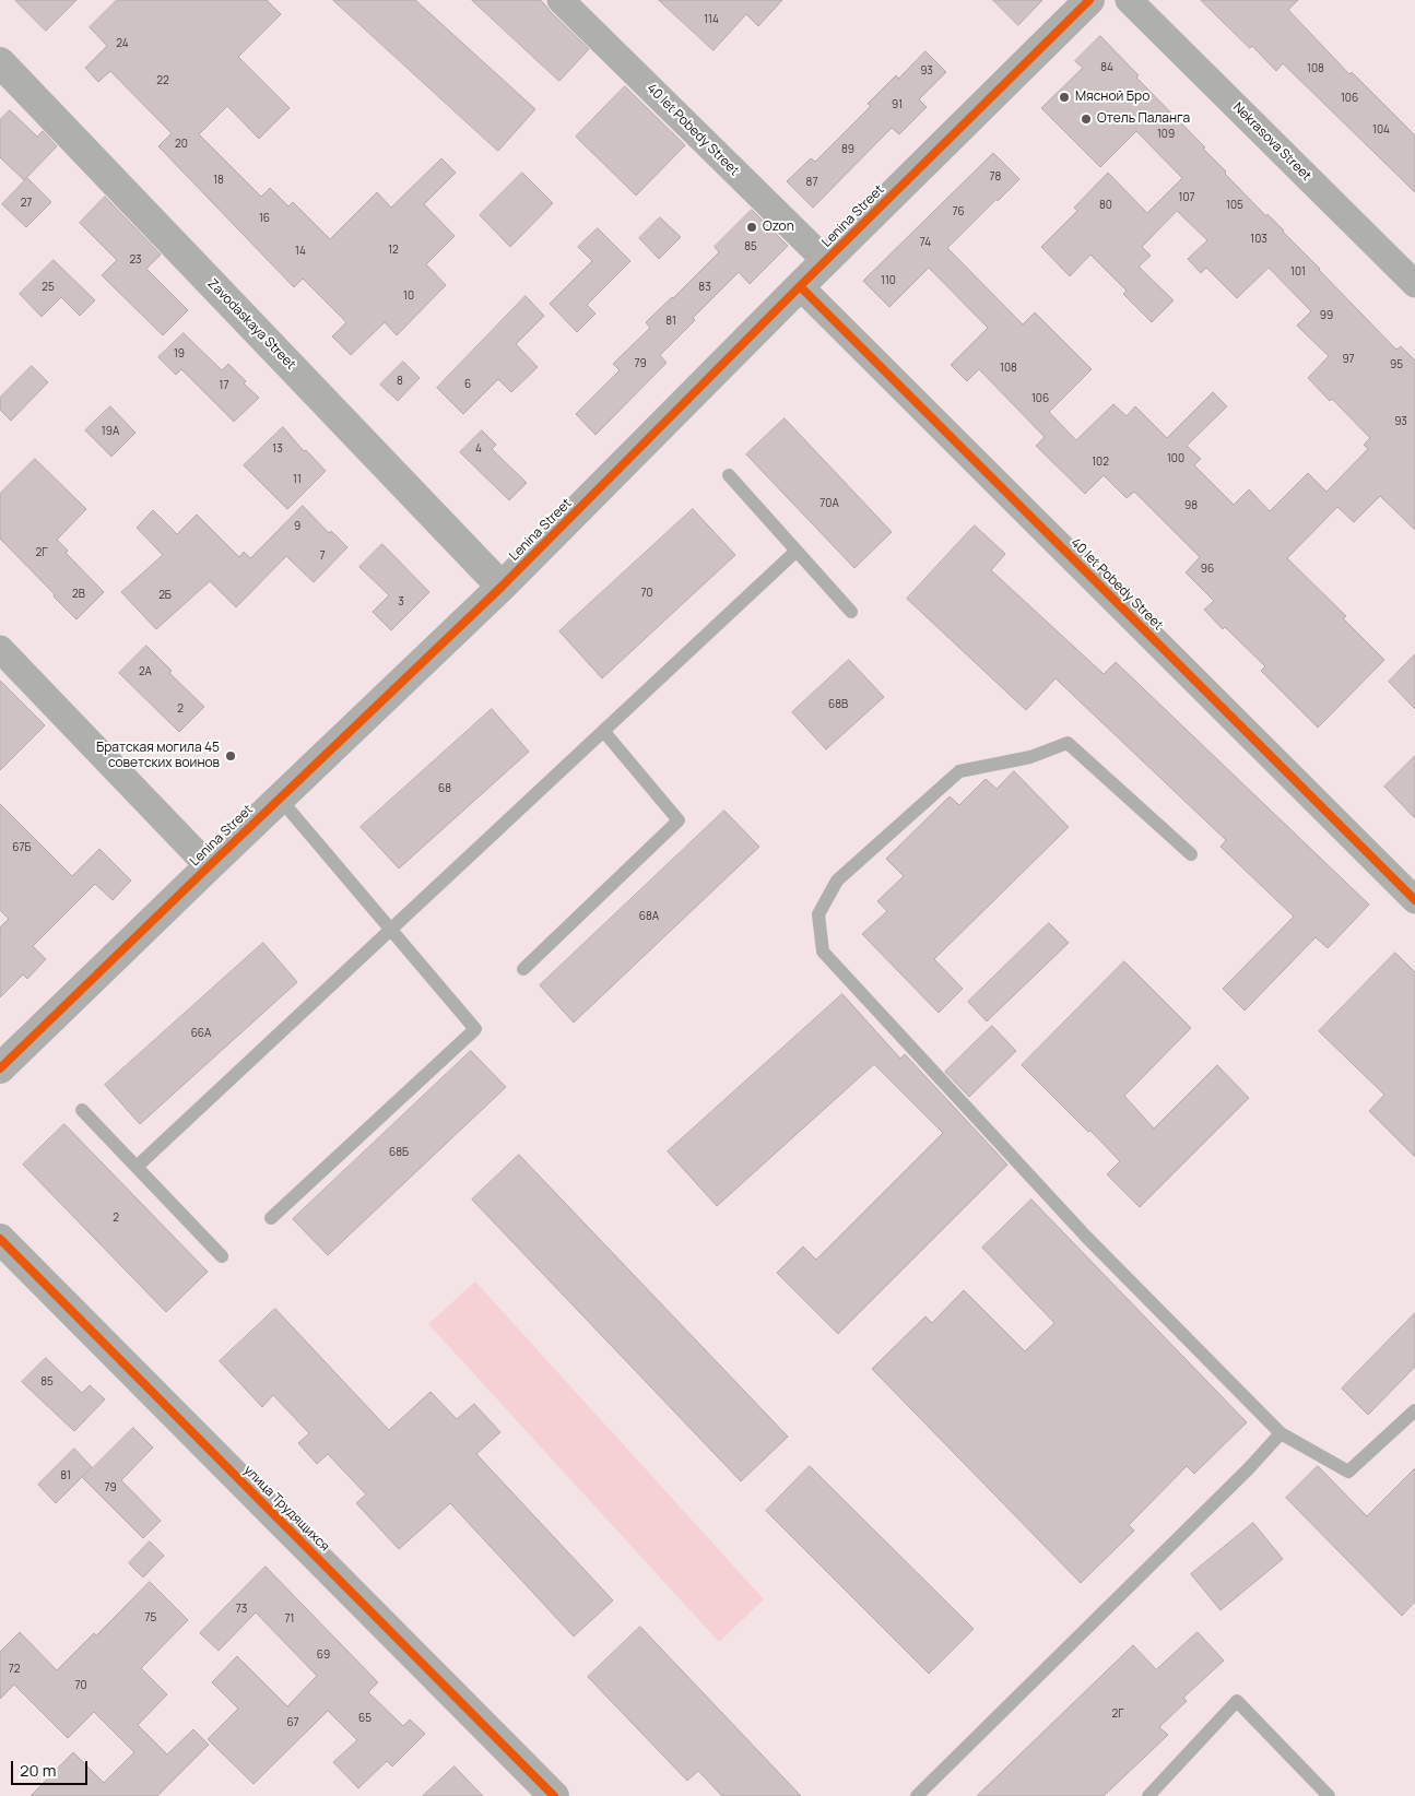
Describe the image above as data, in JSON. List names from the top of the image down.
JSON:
{
  "streets": {
    "street": [
      "40 let Pobedy Street",
      "Nekrasova Street",
      "Lenina Street",
      "Zavodaskaya Street",
      "улица Трудящихся"
    ]
  },
  "crossings": [
    ["40 let Pobedy Street", "Lenina Street"],
    ["Lenina Street", "Zavodaskaya Street"]
  ],
  "places": [
    "Мясной Бро",
    "Отель Паланга",
    "Ozon",
    "Братская могила 45 советских воинов"
  ],
  "house_numbers": [
    "114",
    "24",
    "84",
    "108",
    "93",
    "22",
    "106",
    "91",
    "104",
    "109",
    "20",
    "89",
    "78",
    "18",
    "87",
    "107",
    "27",
    "80",
    "105",
    "76",
    "16",
    "103",
    "74",
    "85",
    "12",
    "14",
    "23",
    "101",
    "110",
    "25",
    "83",
    "10",
    "99",
    "81",
    "19",
    "97",
    "79",
    "95",
    "108",
    "8",
    "6",
    "17",
    "106",
    "93",
    "19А",
    "13",
    "4",
    "100",
    "102",
    "11",
    "70А",
    "98",
    "9",
    "2Г",
    "7",
    "96",
    "70",
    "2В",
    "2Б",
    "3",
    "2А",
    "68В",
    "2",
    "68",
    "67Б",
    "68А",
    "66А",
    "68Б",
    "2",
    "85",
    "81",
    "79",
    "73",
    "75",
    "71",
    "69",
    "72",
    "70",
    "2Г",
    "65",
    "67"
  ],
  "scale_bar": "20 m"
}
